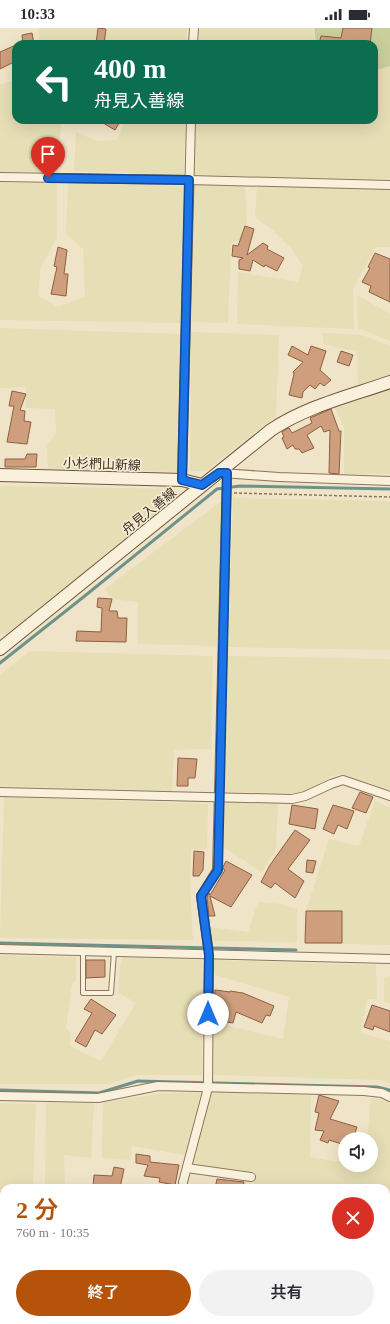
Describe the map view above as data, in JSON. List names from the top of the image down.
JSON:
{
  "streets": {
    "main road": ["小杉椚山新線", "舟見入善線"]
  },
  "crossings": [
    ["小杉椚山新線", "舟見入善線"]
  ],
  "page": {
    "status": "10:33",
    "turn": ["400 m", "舟見入善線"],
    "heading": ["2 分", "760 m · 10:35"],
    "buttons": ["終了", "共有"]
  }
}
